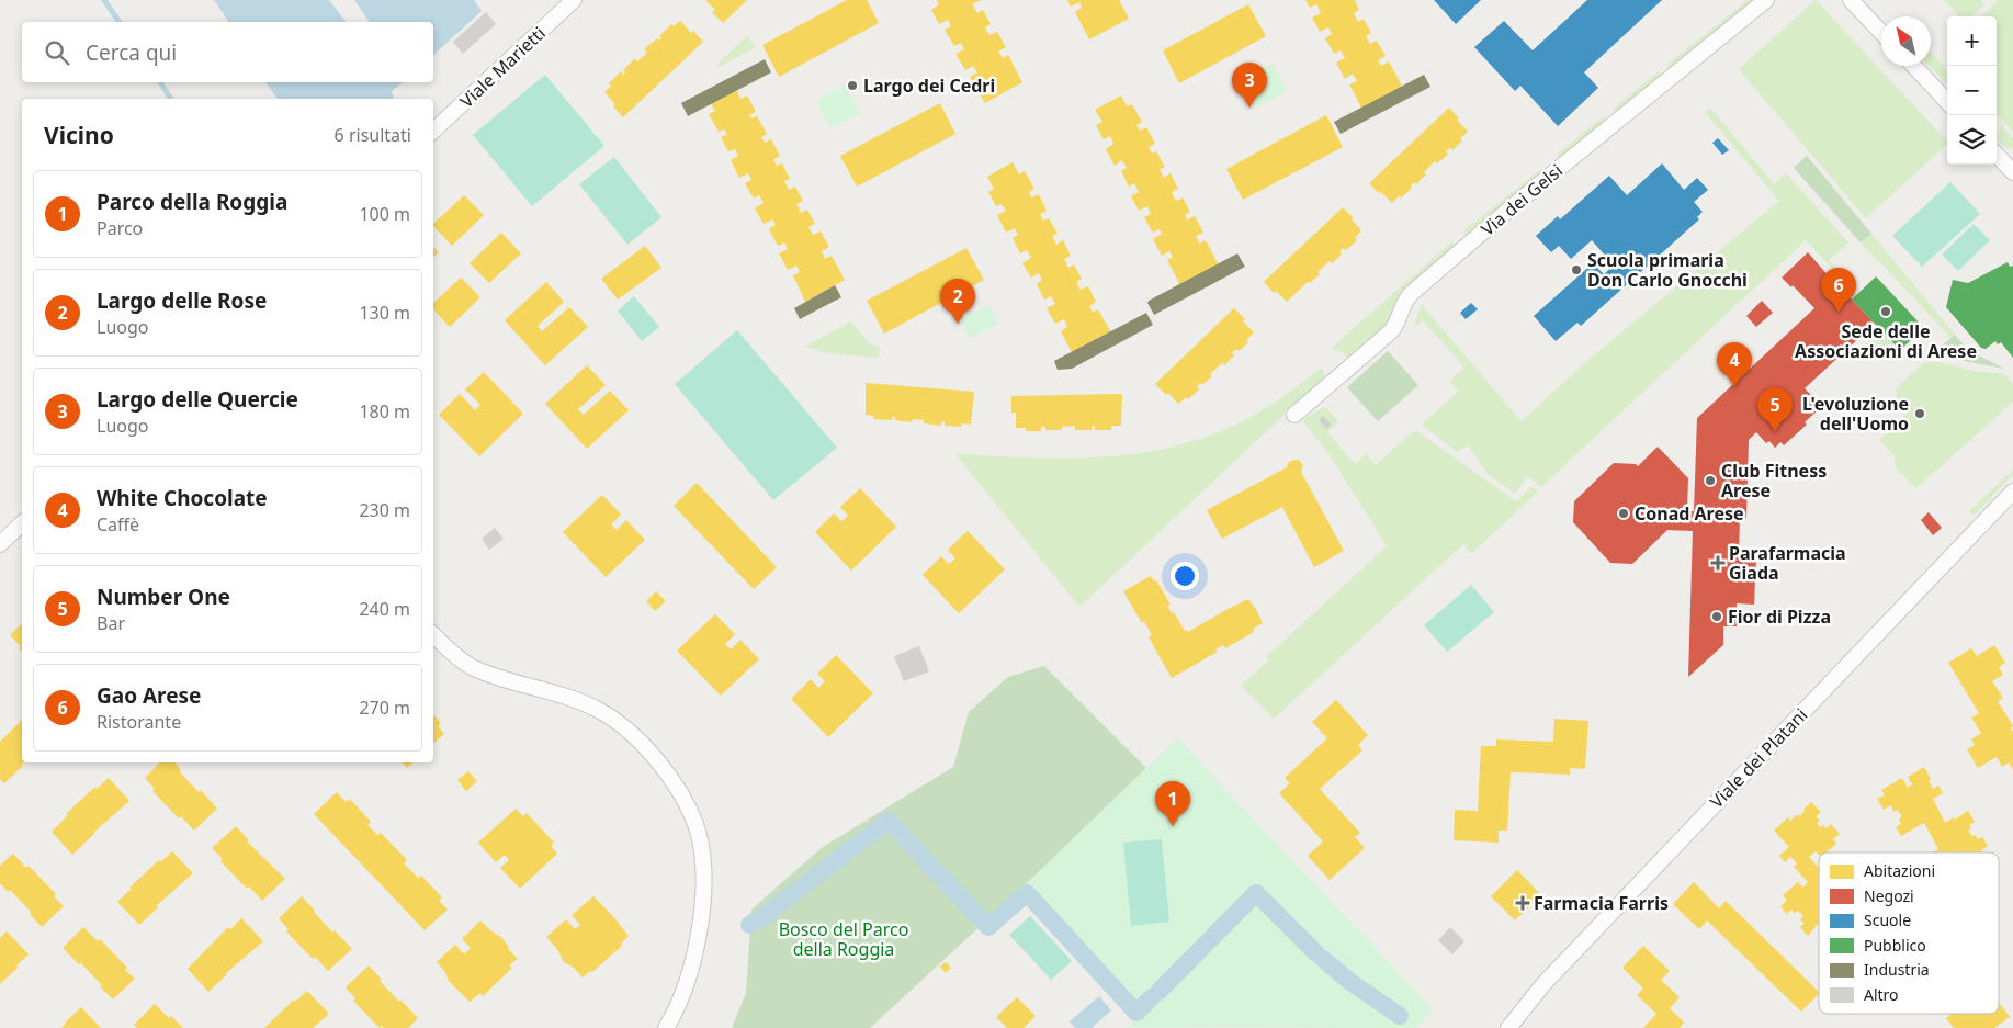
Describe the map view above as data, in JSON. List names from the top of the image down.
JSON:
{
  "streets": {
    "street": ["Viale Marietti", "Via dei Gelsi", "Viale dei Platani"]
  },
  "parks": ["Bosco del Parco della Roggia"],
  "places": {
    "other": [
      "Largo dei Cedri",
      "Scuola primaria Don Carlo Gnocchi",
      "Sede delle Associazioni di Arese",
      "L'evoluzione dell'Uomo",
      "Club Fitness Arese",
      "Conad Arese",
      "Fior di Pizza"
    ],
    "health": ["Parafarmacia Giada", "Farmacia Farris"]
  },
  "legend": [
    "Abitazioni",
    "Negozi",
    "Scuole",
    "Pubblico",
    "Industria",
    "Altro"
  ],
  "north": "top left",
  "page": {
    "map_buttons": ["+", "−"],
    "search": "Cerca qui",
    "pins": [
      "3",
      "6",
      "2",
      "4",
      "5",
      "1"
    ],
    "heading": ["Vicino", "6 risultati"],
    "list": [
      {
        "mark": "1",
        "name": "Parco della Roggia",
        "note": "Parco",
        "value": "100 m"
      },
      {
        "mark": "2",
        "name": "Largo delle Rose",
        "note": "Luogo",
        "value": "130 m"
      },
      {
        "mark": "3",
        "name": "Largo delle Quercie",
        "note": "Luogo",
        "value": "180 m"
      },
      {
        "mark": "4",
        "name": "White Chocolate",
        "note": "Caffè",
        "value": "230 m"
      },
      {
        "mark": "5",
        "name": "Number One",
        "note": "Bar",
        "value": "240 m"
      },
      {
        "mark": "6",
        "name": "Gao Arese",
        "note": "Ristorante",
        "value": "270 m"
      }
    ]
  }
}
